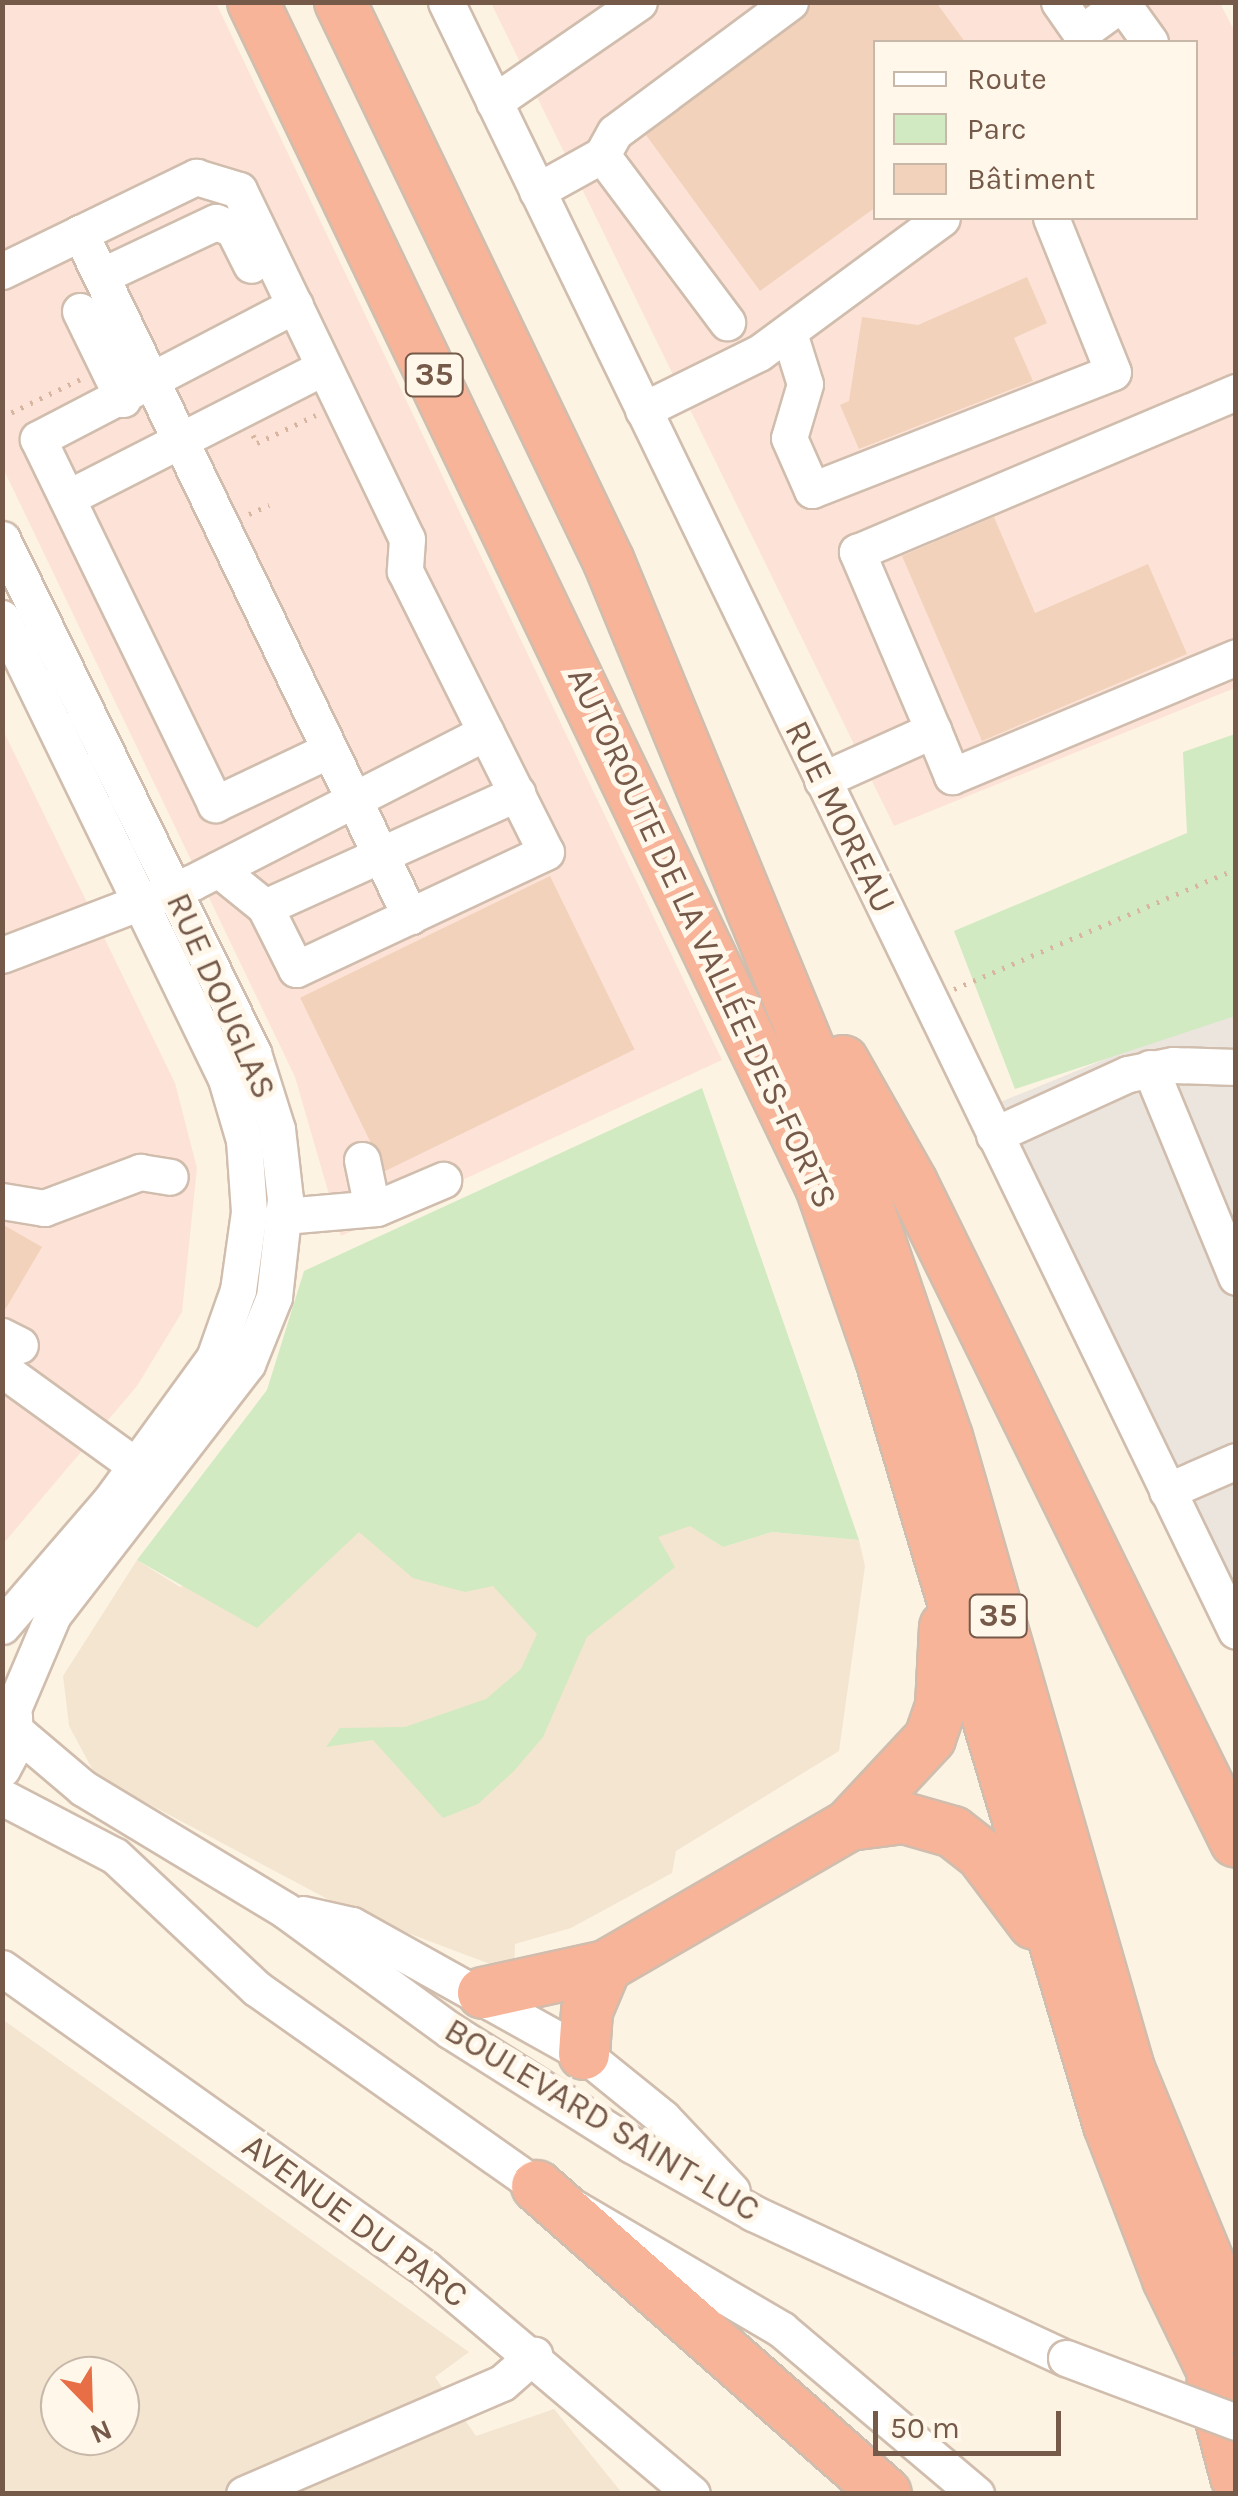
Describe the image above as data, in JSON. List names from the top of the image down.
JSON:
{
  "streets": {
    "highway": ["35", "AUTOROUTE DE LA VALLÉE-DES-FORTS"],
    "street": [
      "RUE MOREAU",
      "RUE DOUGLAS",
      "BOULEVARD SAINT-LUC",
      "AVENUE DU PARC"
    ]
  },
  "crossings": [
    ["AUTOROUTE DE LA VALLÉE-DES-FORTS", "BOULEVARD SAINT-LUC"],
    ["RUE DOUGLAS", "BOULEVARD SAINT-LUC"]
  ],
  "legend": ["Route", "Parc", "Bâtiment"],
  "scale_bar": "50 m",
  "north": "bottom right"
}
